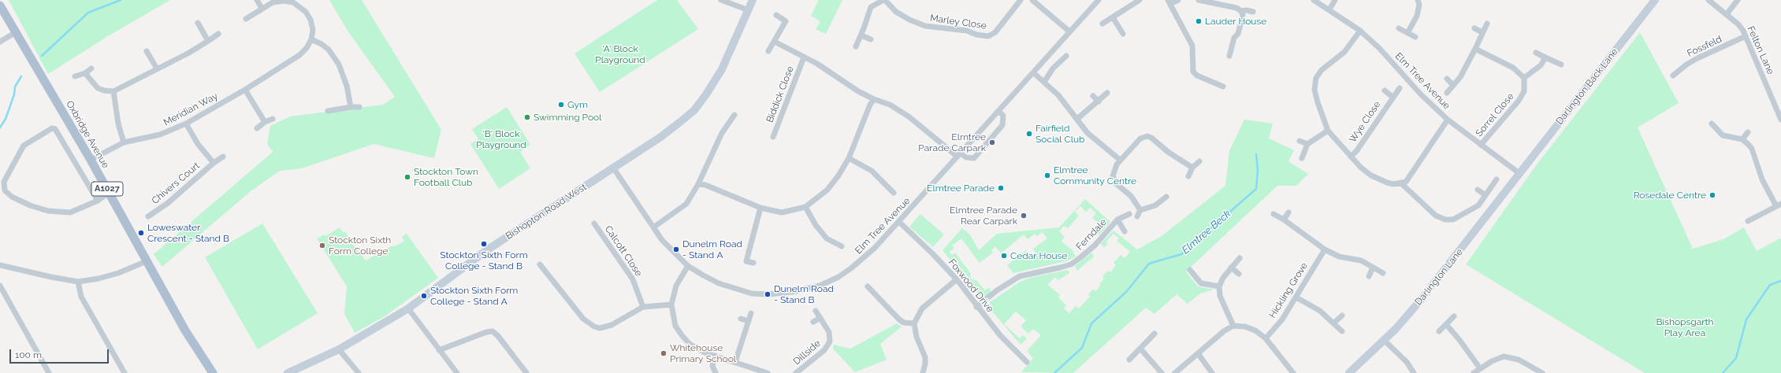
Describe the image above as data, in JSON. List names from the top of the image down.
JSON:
{
  "streets": {
    "main road": ["Oxbridge Avenue", "A1027"],
    "street": [
      "Marley Close",
      "Fossfeld",
      "Felton Lane",
      "Elm Tree Avenue",
      "Darlington Back Lane",
      "Biddick Close",
      "Meridian Way",
      "Sorrel Close",
      "Wye Close",
      "Chivers Court",
      "Bishopton Road West",
      "Ferndale",
      "Calcott Close",
      "Darlington Lane",
      "Foxwood Drive",
      "Hickling Grove",
      "Dillside"
    ]
  },
  "crossings": [
    ["Fossfeld", "Felton Lane"],
    ["Elm Tree Avenue", "Darlington Back Lane"],
    ["Elm Tree Avenue", "Biddick Close"],
    ["Elm Tree Avenue", "Sorrel Close"],
    ["Elm Tree Avenue", "Bishopton Road West"],
    ["Elm Tree Avenue", "Darlington Lane"],
    ["Elm Tree Avenue", "Foxwood Drive"],
    ["Darlington Back Lane", "Darlington Lane"],
    ["Meridian Way", "Oxbridge Avenue"],
    ["Meridian Way", "Chivers Court"],
    ["Ferndale", "Foxwood Drive"]
  ],
  "water": ["Elmtree Beck"],
  "parks": ["'A' Block Playground", "'B' Block Playground", "Bishopsgarth Play Area"],
  "places": [
    "Lauder House",
    "Gym",
    "Swimming Pool",
    "Fairfield Social Club",
    "Elmtree Parade Carpark",
    "Elmtree Community Centre",
    "Stockton Town Football Club",
    "Elmtree Parade",
    "Rosedale Centre",
    "Elmtree Parade Rear Carpark",
    "Loweswater Crescent - Stand B",
    "Stockton Sixth Form College - Stand B",
    "Stockton Sixth Form College",
    "Dunelm Road - Stand A",
    "Cedar House",
    "Dunelm Road - Stand B",
    "Stockton Sixth Form College - Stand A",
    "Whitehouse Primary School"
  ],
  "scale_bar": "100 m"
}
